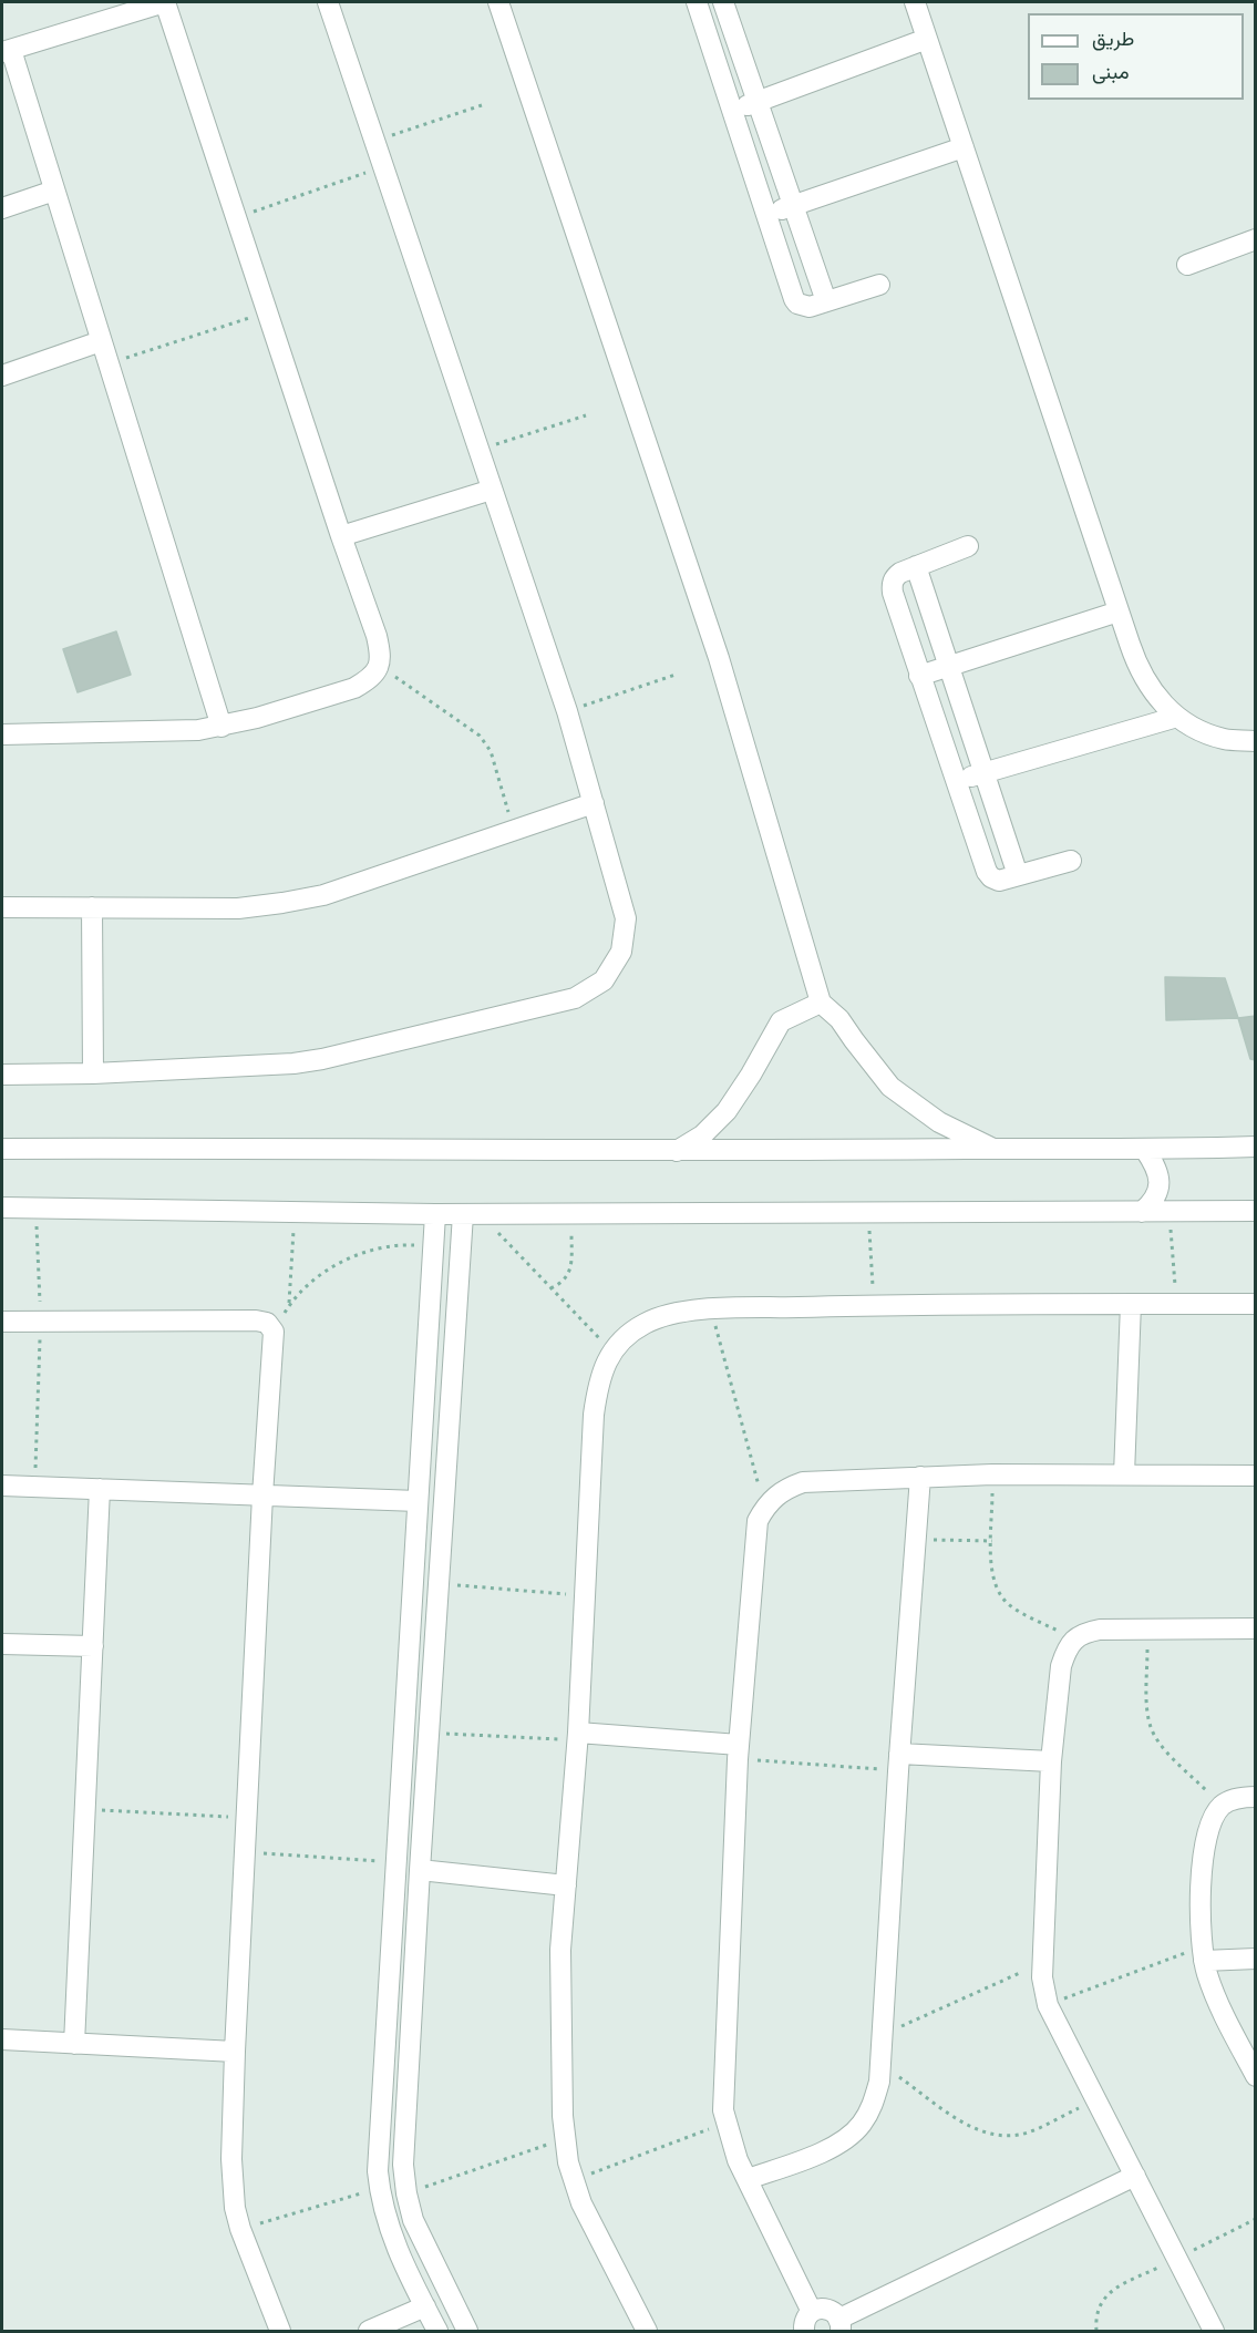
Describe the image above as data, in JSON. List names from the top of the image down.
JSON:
{
  "legend": ["طريق", "مبنى"]
}
